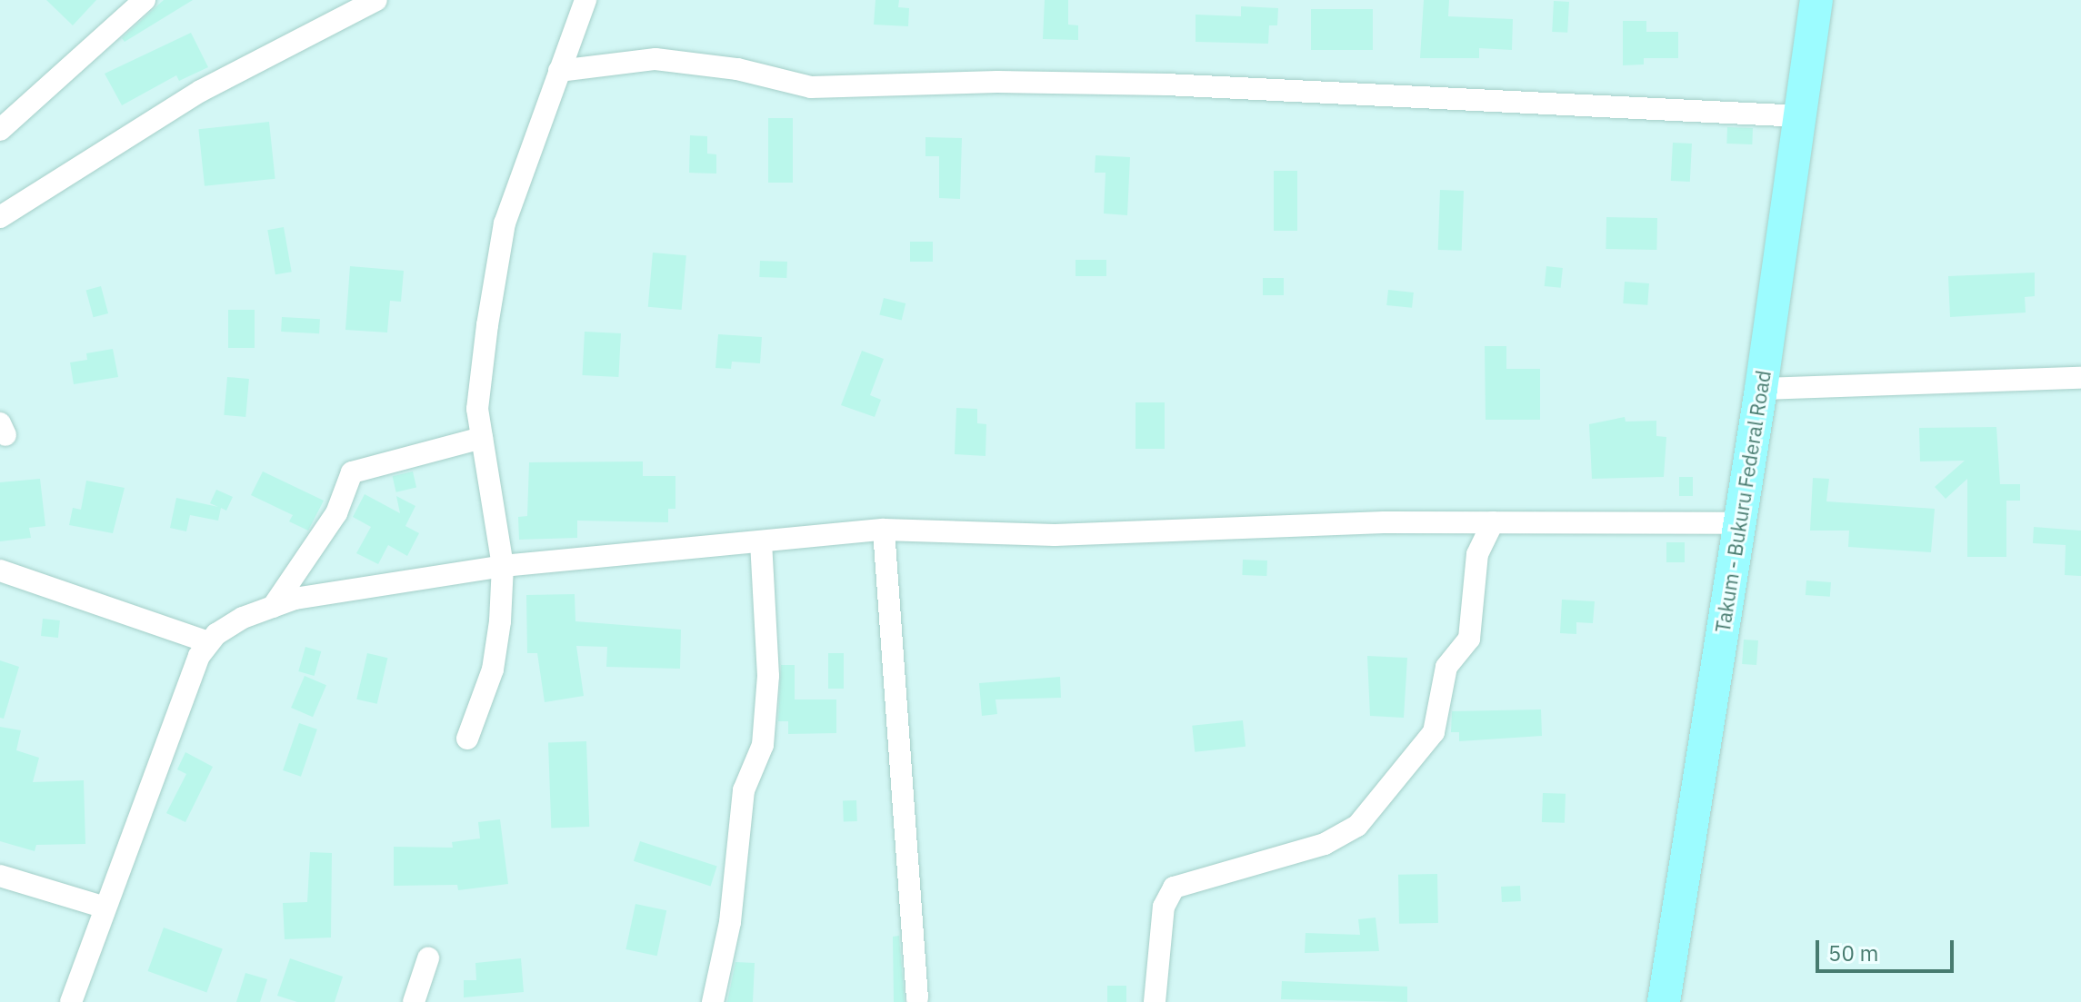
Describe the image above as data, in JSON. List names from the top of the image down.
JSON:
{
  "streets": {
    "main road": ["Takum - Bukuru Federal Road"]
  },
  "scale_bar": "50 m"
}
